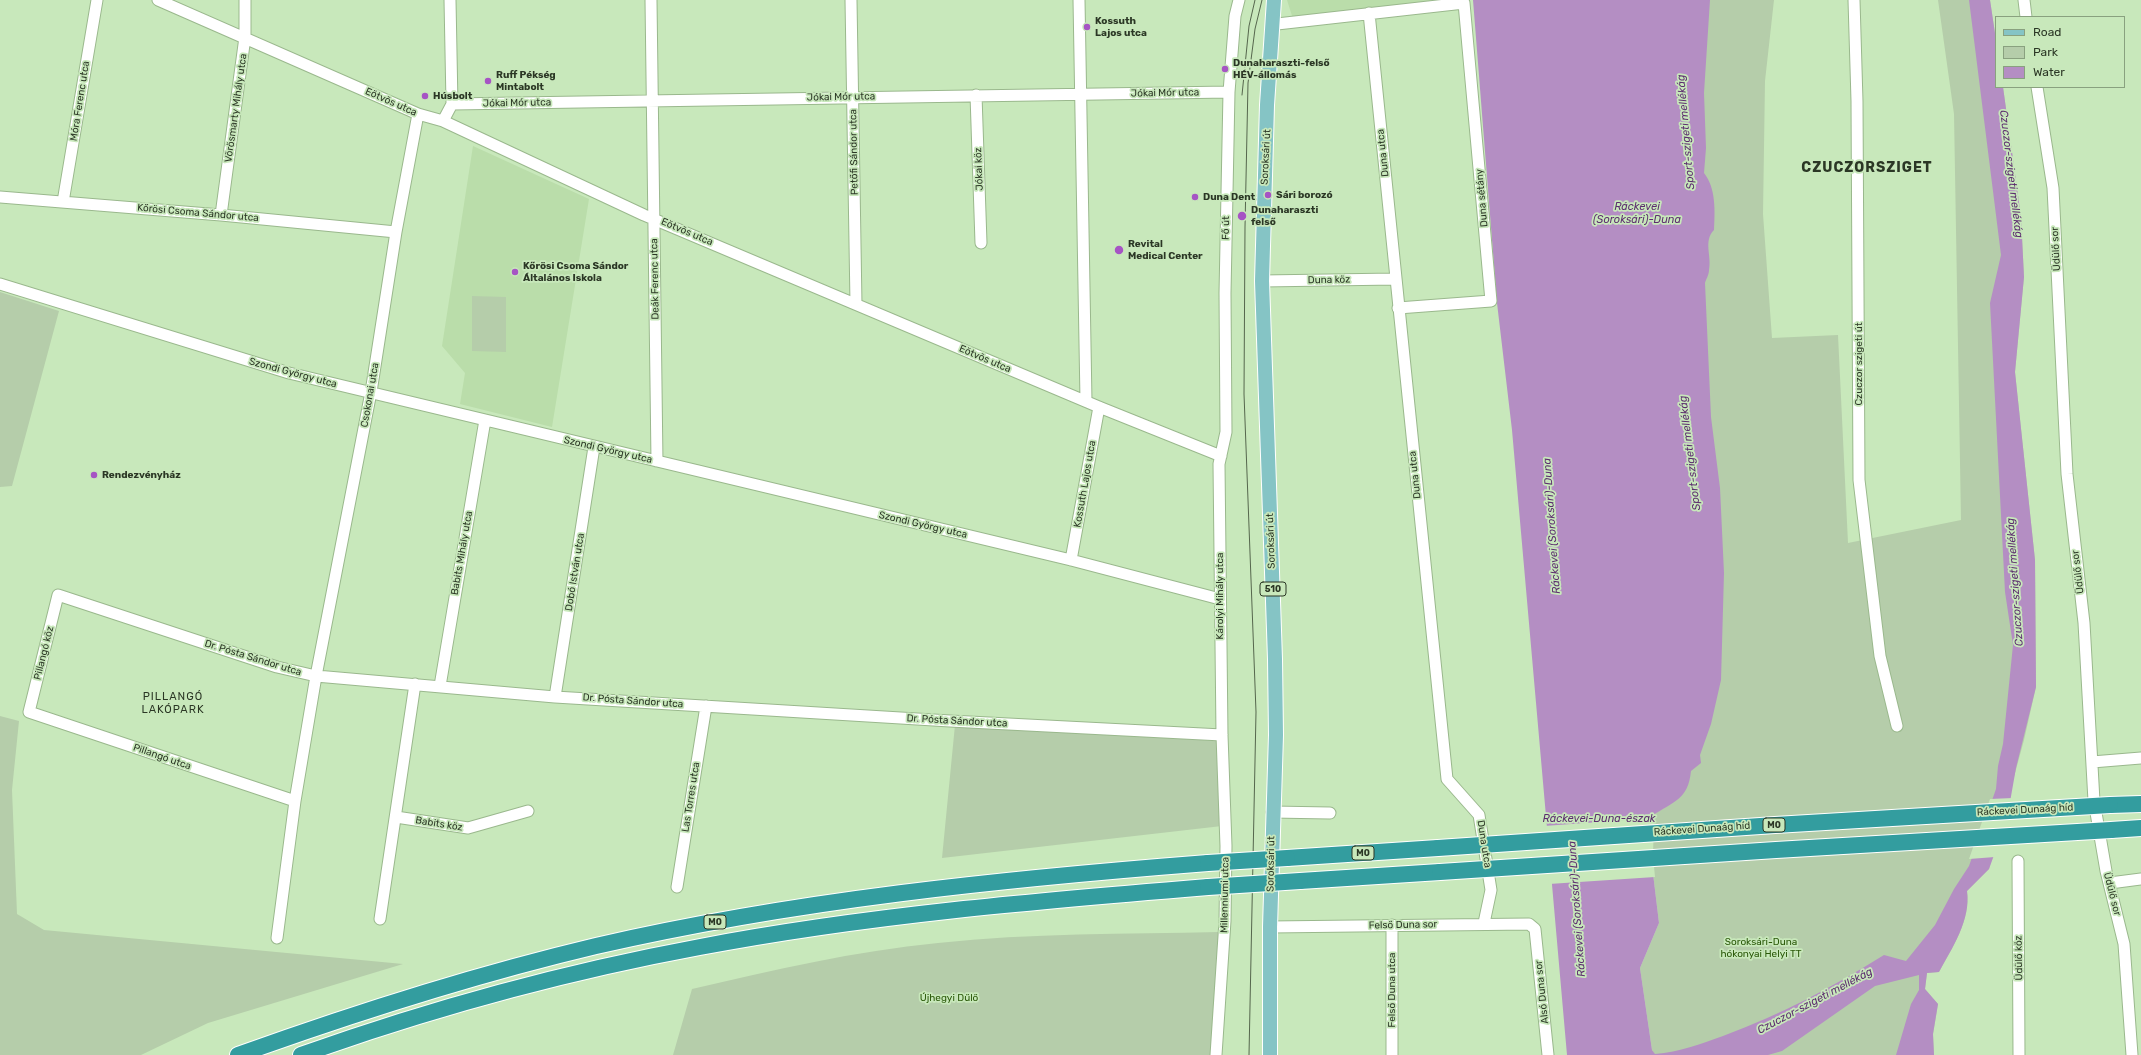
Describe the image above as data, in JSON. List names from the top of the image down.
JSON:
{
  "streets": {
    "highway": ["Ráckevei Dunaág híd", "M0"],
    "main road": ["Soroksári út", "510"],
    "street": [
      "Jókai Mór utca",
      "Móra Ferenc utca",
      "Eötvös utca",
      "Vörösmarty Mihály utca",
      "Petőfi Sándor utca",
      "Duna utca",
      "Jókai köz",
      "Duna sétány",
      "Kőrösi Csoma Sándor utca",
      "Fő út",
      "Üdülő sor",
      "Deák Ferenc utca",
      "Duna köz",
      "Czuczor szigeti út",
      "Szondi György utca",
      "Csokonai utca",
      "Kossuth Lajos utca",
      "Babits Mihály utca",
      "Dobó István utca",
      "Károlyi Mihály utca",
      "Pillangó köz",
      "Dr. Pósta Sándor utca",
      "Pillangó utca",
      "Las Torres utca",
      "Babits köz",
      "Millenniumi utca",
      "Felső Duna sor",
      "Üdülő köz",
      "Felső Duna utca",
      "Alsó Duna sor"
    ]
  },
  "crossings": [
    ["Jókai Mór utca", "Petőfi Sándor utca"],
    ["Jókai Mór utca", "Jókai köz"],
    ["Jókai Mór utca", "Fő út"],
    ["Jókai Mór utca", "Deák Ferenc utca"],
    ["Móra Ferenc utca", "Kőrösi Csoma Sándor utca"],
    ["Eötvös utca", "Vörösmarty Mihály utca"],
    ["Eötvös utca", "Petőfi Sándor utca"],
    ["Eötvös utca", "Fő út"],
    ["Eötvös utca", "Deák Ferenc utca"],
    ["Eötvös utca", "Csokonai utca"],
    ["Eötvös utca", "Kossuth Lajos utca"],
    ["Eötvös utca", "Károlyi Mihály utca"],
    ["Vörösmarty Mihály utca", "Kőrösi Csoma Sándor utca"],
    ["Duna utca", "Duna sétány"],
    ["Duna utca", "Duna köz"],
    ["Duna utca", "Felső Duna sor"],
    ["Soroksári út", "Duna köz"],
    ["Soroksári út", "510"],
    ["Soroksári út", "Felső Duna sor"],
    ["Kőrösi Csoma Sándor utca", "Csokonai utca"],
    ["Fő út", "Károlyi Mihály utca"],
    ["Deák Ferenc utca", "Szondi György utca"],
    ["Szondi György utca", "Csokonai utca"],
    ["Szondi György utca", "Kossuth Lajos utca"],
    ["Szondi György utca", "Babits Mihály utca"],
    ["Szondi György utca", "Dobó István utca"],
    ["Szondi György utca", "Károlyi Mihály utca"],
    ["Csokonai utca", "Dr. Pósta Sándor utca"],
    ["Csokonai utca", "Pillangó utca"],
    ["Babits Mihály utca", "Dr. Pósta Sándor utca"],
    ["Dobó István utca", "Dr. Pósta Sándor utca"],
    ["Károlyi Mihály utca", "Dr. Pósta Sándor utca"],
    ["Károlyi Mihály utca", "Millenniumi utca"],
    ["Pillangó köz", "Dr. Pósta Sándor utca"],
    ["Pillangó köz", "Pillangó utca"],
    ["Dr. Pósta Sándor utca", "Las Torres utca"],
    ["Dr. Pósta Sándor utca", "Millenniumi utca"],
    ["Felső Duna sor", "Felső Duna utca"],
    ["Felső Duna sor", "Alsó Duna sor"]
  ],
  "districts": ["CZUCZORSZIGET", "PILLANGÓ LAKÓPARK"],
  "water": [
    "Sport-szigeti mellékág",
    "Czuczor-szigeti mellékág",
    "Ráckevei (Soroksári)-Duna",
    "Ráckevei-Duna-észak"
  ],
  "parks": ["Soroksári-Duna hókonyai Helyi TT", "Újhegyi Dűlő"],
  "places": [
    "Kossuth Lajos utca",
    "Dunaharaszti-felső HÉV-állomás",
    "Ruff Pékség Mintabolt",
    "Húsbolt",
    "Sári borozó",
    "Duna Dent",
    "Dunaharaszti felső",
    "Revital Medical Center",
    "Kőrösi Csoma Sándor Általános Iskola",
    "Rendezvényház"
  ],
  "legend": ["Road", "Park", "Water"]
}
